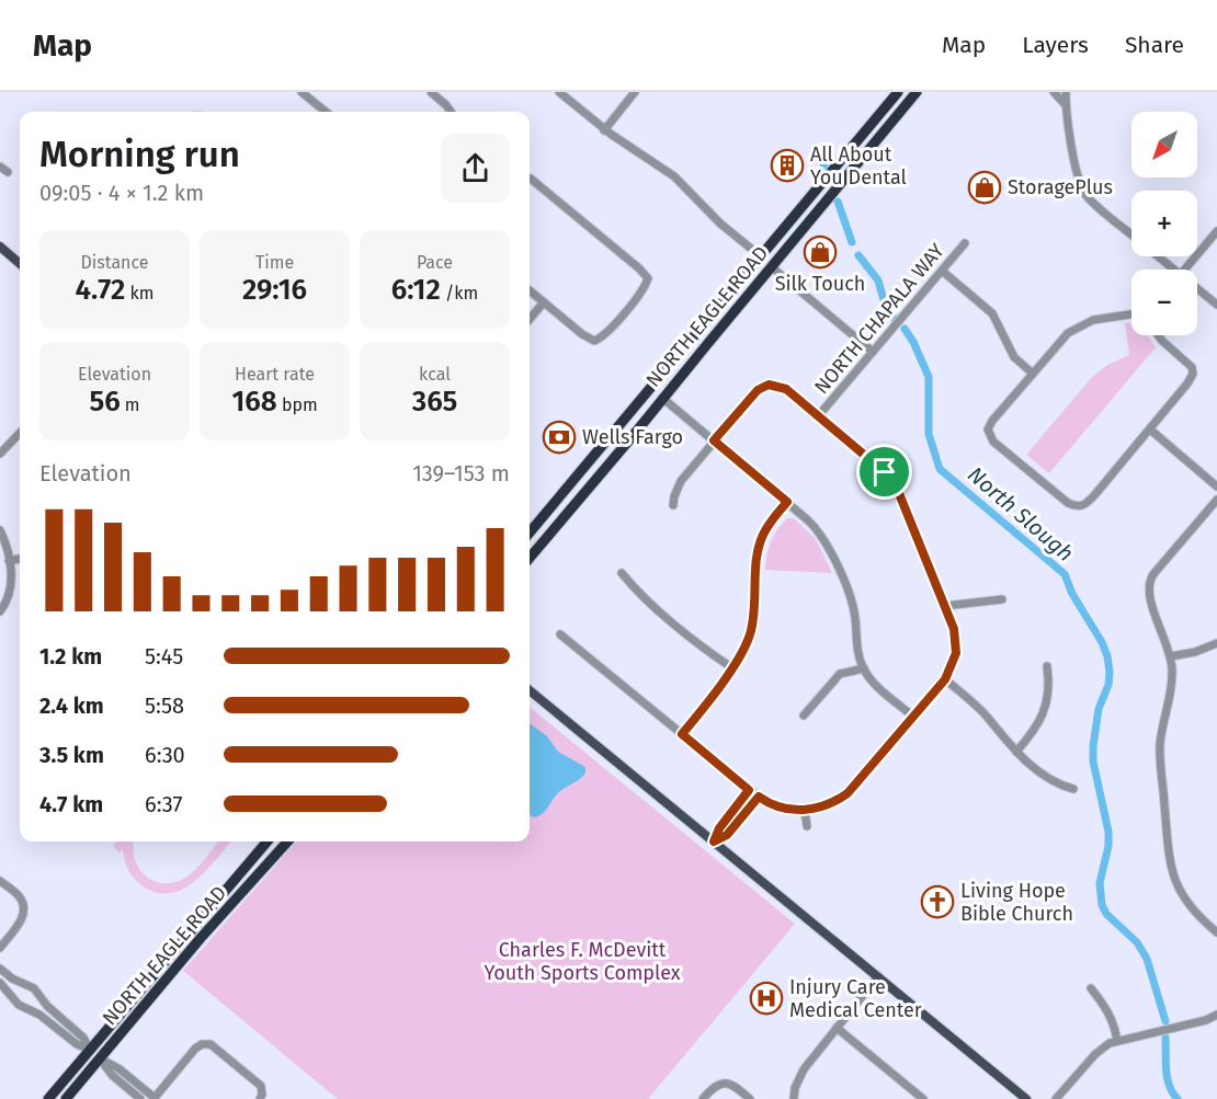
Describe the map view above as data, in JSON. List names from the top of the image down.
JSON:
{
  "streets": {
    "highway": ["NORTH EAGLE ROAD"],
    "street": ["NORTH CHAPALA WAY"]
  },
  "water": ["North Slough"],
  "parks": ["Charles F. McDevitt Youth Sports Complex"],
  "places": {
    "building": ["All About You Dental"],
    "shop": ["StoragePlus", "Silk Touch"],
    "bank": ["Wells Fargo"],
    "church": ["Living Hope Bible Church"],
    "hospital": ["Injury Care Medical Center"]
  },
  "north": "bottom left",
  "page": {
    "header": "Map",
    "nav": ["Map", "Layers", "Share"],
    "map_buttons": ["+", "−"],
    "heading": ["Morning run", "09:05 · 4 × 1.2 km"],
    "stats": [
      ["Distance", "4.72 km"],
      ["Time", "29:16"],
      ["Pace", "6:12 /km"],
      ["Elevation", "56 m"],
      ["Heart rate", "168 bpm"],
      ["kcal", "365"]
    ],
    "chart": ["Elevation", "139–153 m"],
    "list": [
      {
        "name": "1.2 km",
        "note": "5:45"
      },
      {
        "name": "2.4 km",
        "note": "5:58"
      },
      {
        "name": "3.5 km",
        "note": "6:30"
      },
      {
        "name": "4.7 km",
        "note": "6:37"
      }
    ]
  }
}
